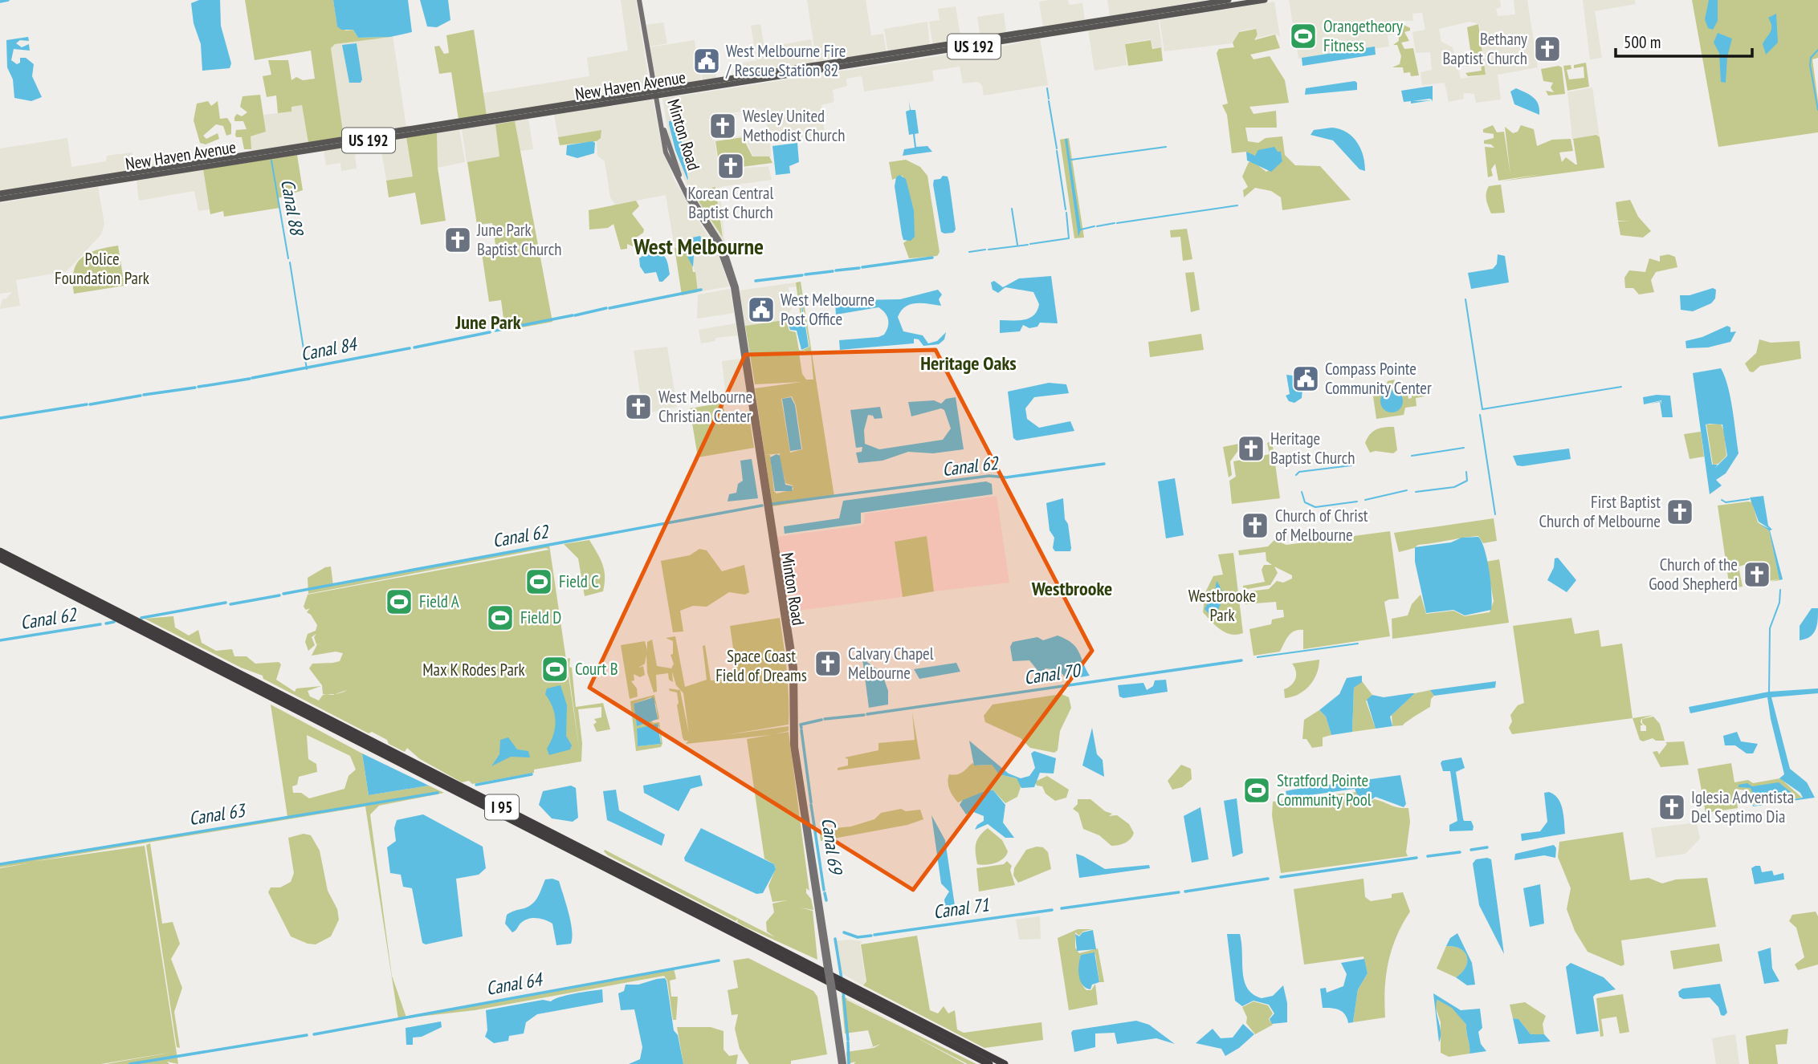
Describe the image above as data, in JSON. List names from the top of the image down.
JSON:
{
  "streets": {
    "highway": ["I 95"],
    "main road": ["US 192", "New Haven Avenue", "Minton Road"]
  },
  "crossings": [
    ["New Haven Avenue", "Minton Road"]
  ],
  "districts": [
    "West Melbourne",
    "June Park",
    "Heritage Oaks",
    "Westbrooke"
  ],
  "water": [
    "Canal 88",
    "Canal 84",
    "Canal 62",
    "Canal 70",
    "Canal 63",
    "Canal 69",
    "Canal 71",
    "Canal 64"
  ],
  "parks": [
    "Police Foundation Park",
    "Westbrooke Park",
    "Space Coast Field of Dreams",
    "Max K Rodes Park"
  ],
  "places": {
    "sports": [
      "Orangetheory Fitness",
      "Field C",
      "Field A",
      "Field D",
      "Court B",
      "Stratford Pointe Community Pool"
    ],
    "church": [
      "Bethany Baptist Church",
      "Wesley United Methodist Church",
      "Korean Central Baptist Church",
      "June Park Baptist Church",
      "West Melbourne Christian Center",
      "Heritage Baptist Church",
      "First Baptist Church of Melbourne",
      "Church of Christ of Melbourne",
      "Church of the Good Shepherd",
      "Calvary Chapel Melbourne",
      "Iglesia Adventista Del Septimo Dia"
    ],
    "public building": ["West Melbourne Fire / Rescue Station 82", "West Melbourne Post Office", "Compass Pointe Community Center"]
  },
  "scale_bar": "500 m"
}
